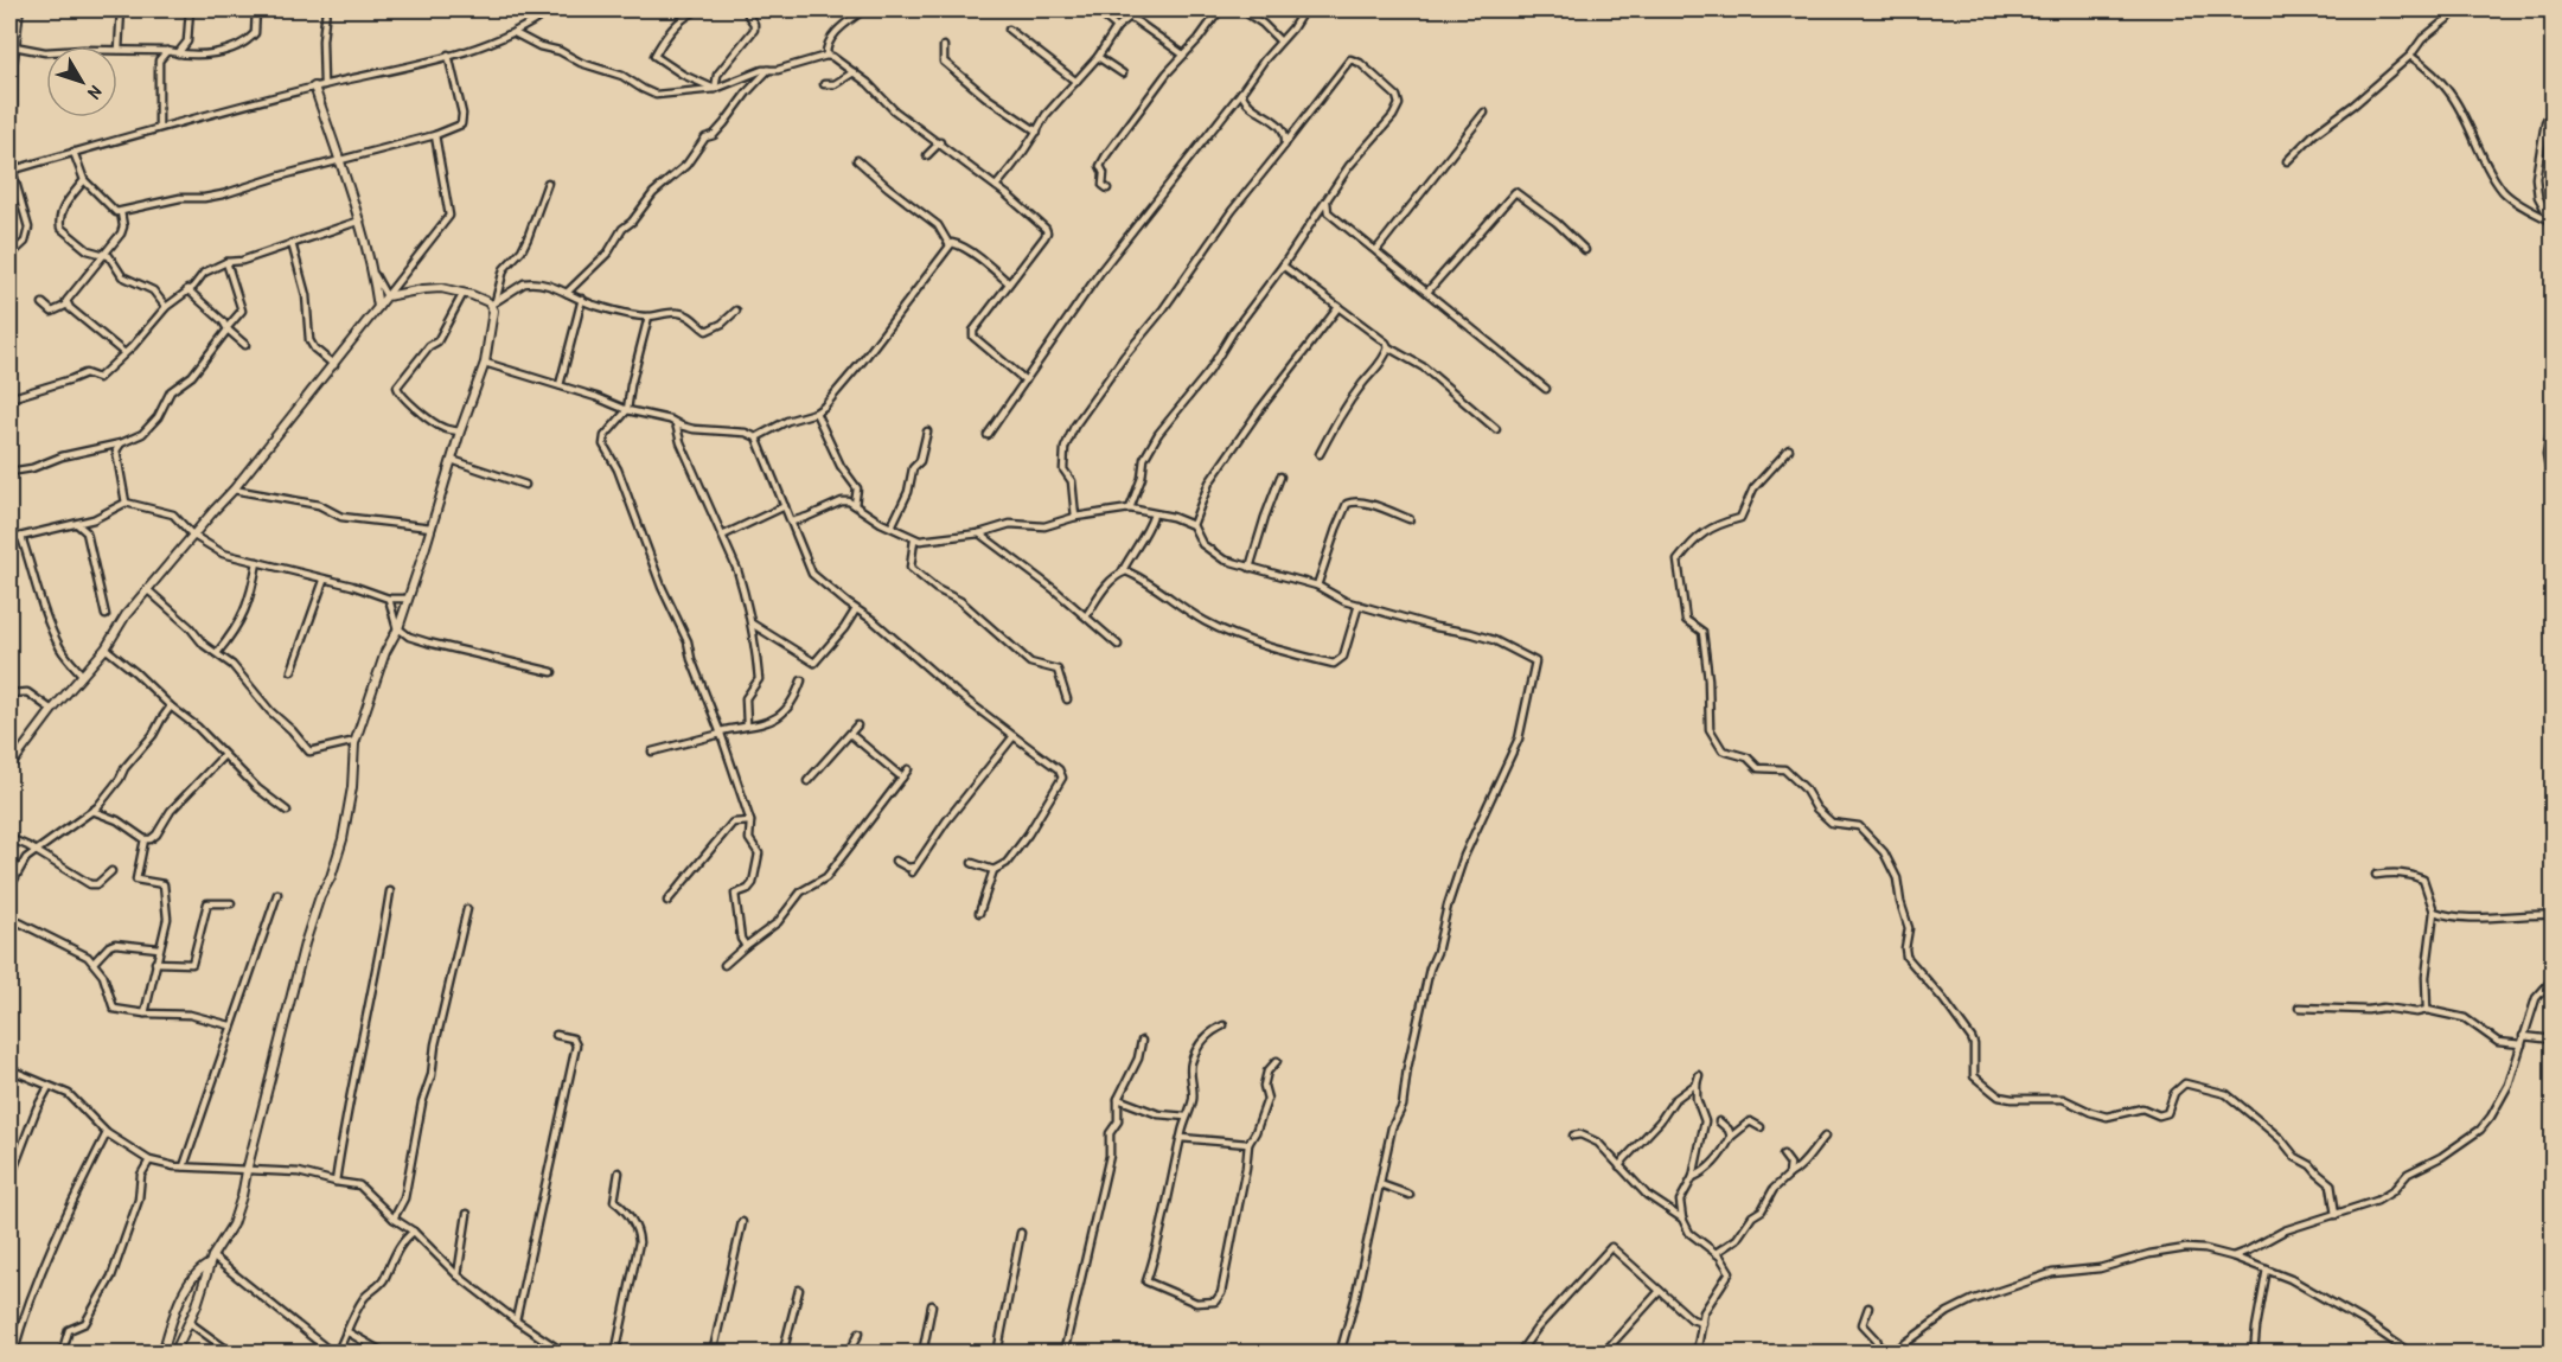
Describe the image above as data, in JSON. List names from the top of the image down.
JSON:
{
  "north": "bottom right"
}
